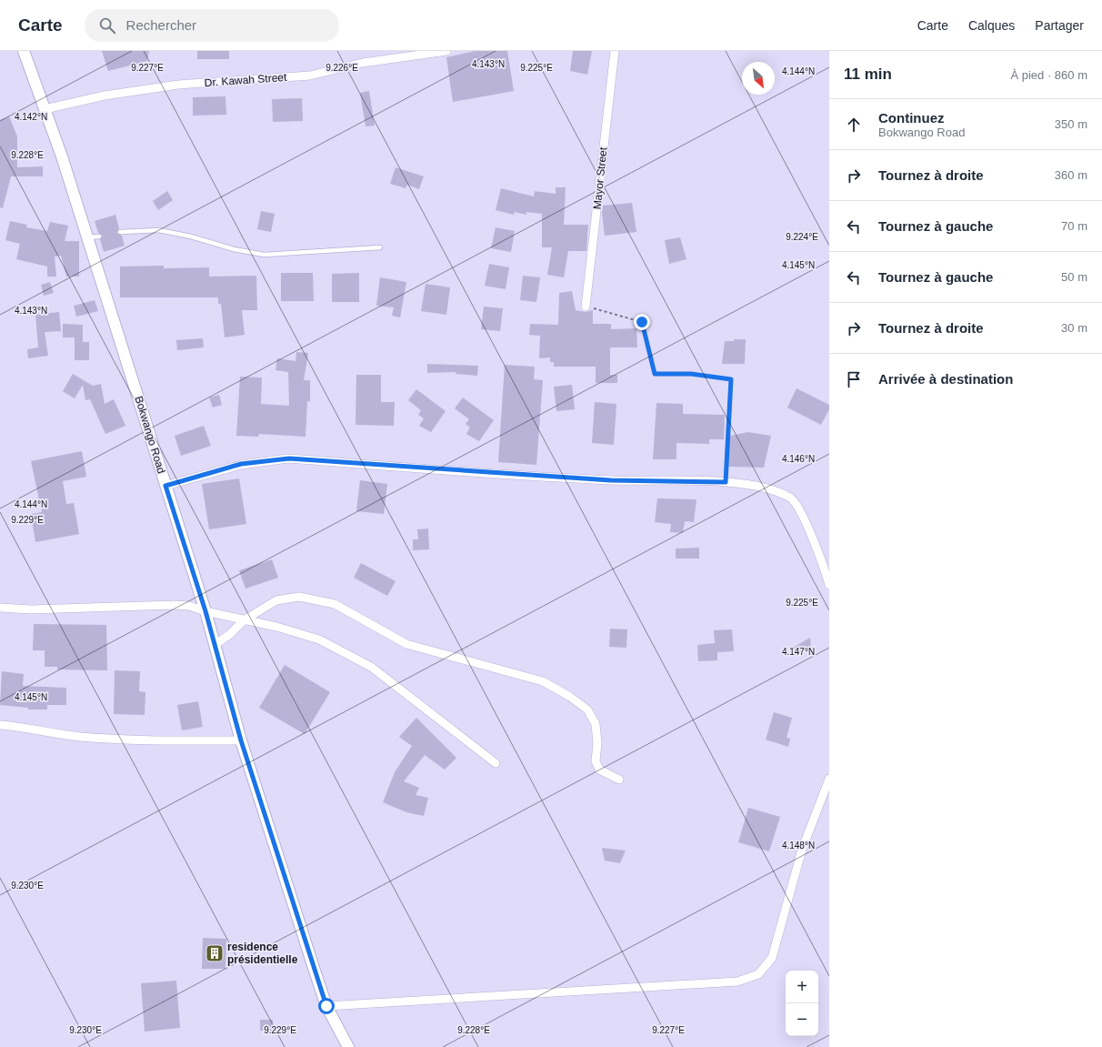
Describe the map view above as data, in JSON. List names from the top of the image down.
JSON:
{
  "streets": {
    "street": ["Dr. Kawah Street", "Mayor Street", "Bokwango Road"]
  },
  "crossings": [
    ["Dr. Kawah Street", "Bokwango Road"]
  ],
  "places": {
    "building": ["residence présidentielle"]
  },
  "north": "bottom right",
  "page": {
    "header": "Carte",
    "search": "Rechercher",
    "nav": ["Carte", "Calques", "Partager"],
    "heading": ["11 min", "À pied · 860 m"],
    "list": [
      ["Continuez", "Bokwango Road", "350 m"],
      ["Tournez à droite", "360 m"],
      ["Tournez à gauche", "70 m"],
      ["Tournez à gauche", "50 m"],
      ["Tournez à droite", "30 m"],
      "Arrivée à destination"
    ],
    "map_buttons": ["+", "−"]
  },
  "coordinates": [
    "4.143°N",
    "9.227°E",
    "9.226°E",
    "9.225°E",
    "4.144°N",
    "4.142°N",
    "9.228°E",
    "9.224°E",
    "4.145°N",
    "4.146°N",
    "9.229°E",
    "4.147°N",
    "4.148°N",
    "9.230°E"
  ]
}
